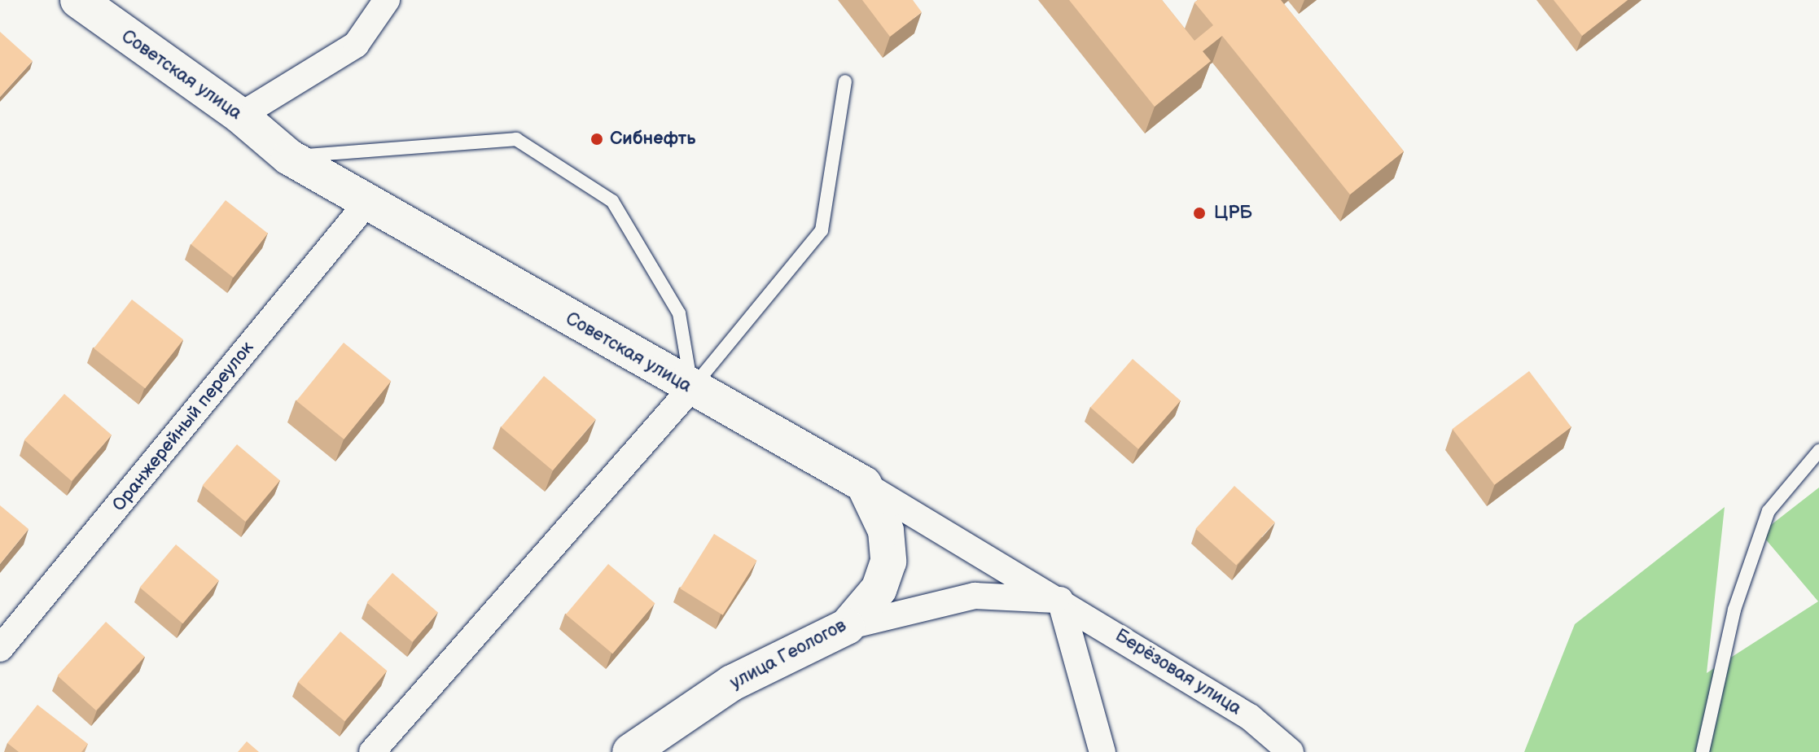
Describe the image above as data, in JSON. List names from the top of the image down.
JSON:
{
  "streets": {
    "street": [
      "Советская улица",
      "Оранжерейный переулок",
      "улица Геологов",
      "Берёзовая улица"
    ]
  },
  "crossings": [
    ["Советская улица", "Оранжерейный переулок"],
    ["Советская улица", "улица Геологов"],
    ["Советская улица", "Берёзовая улица"]
  ],
  "places": ["Сибнефть", "ЦРБ"]
}
